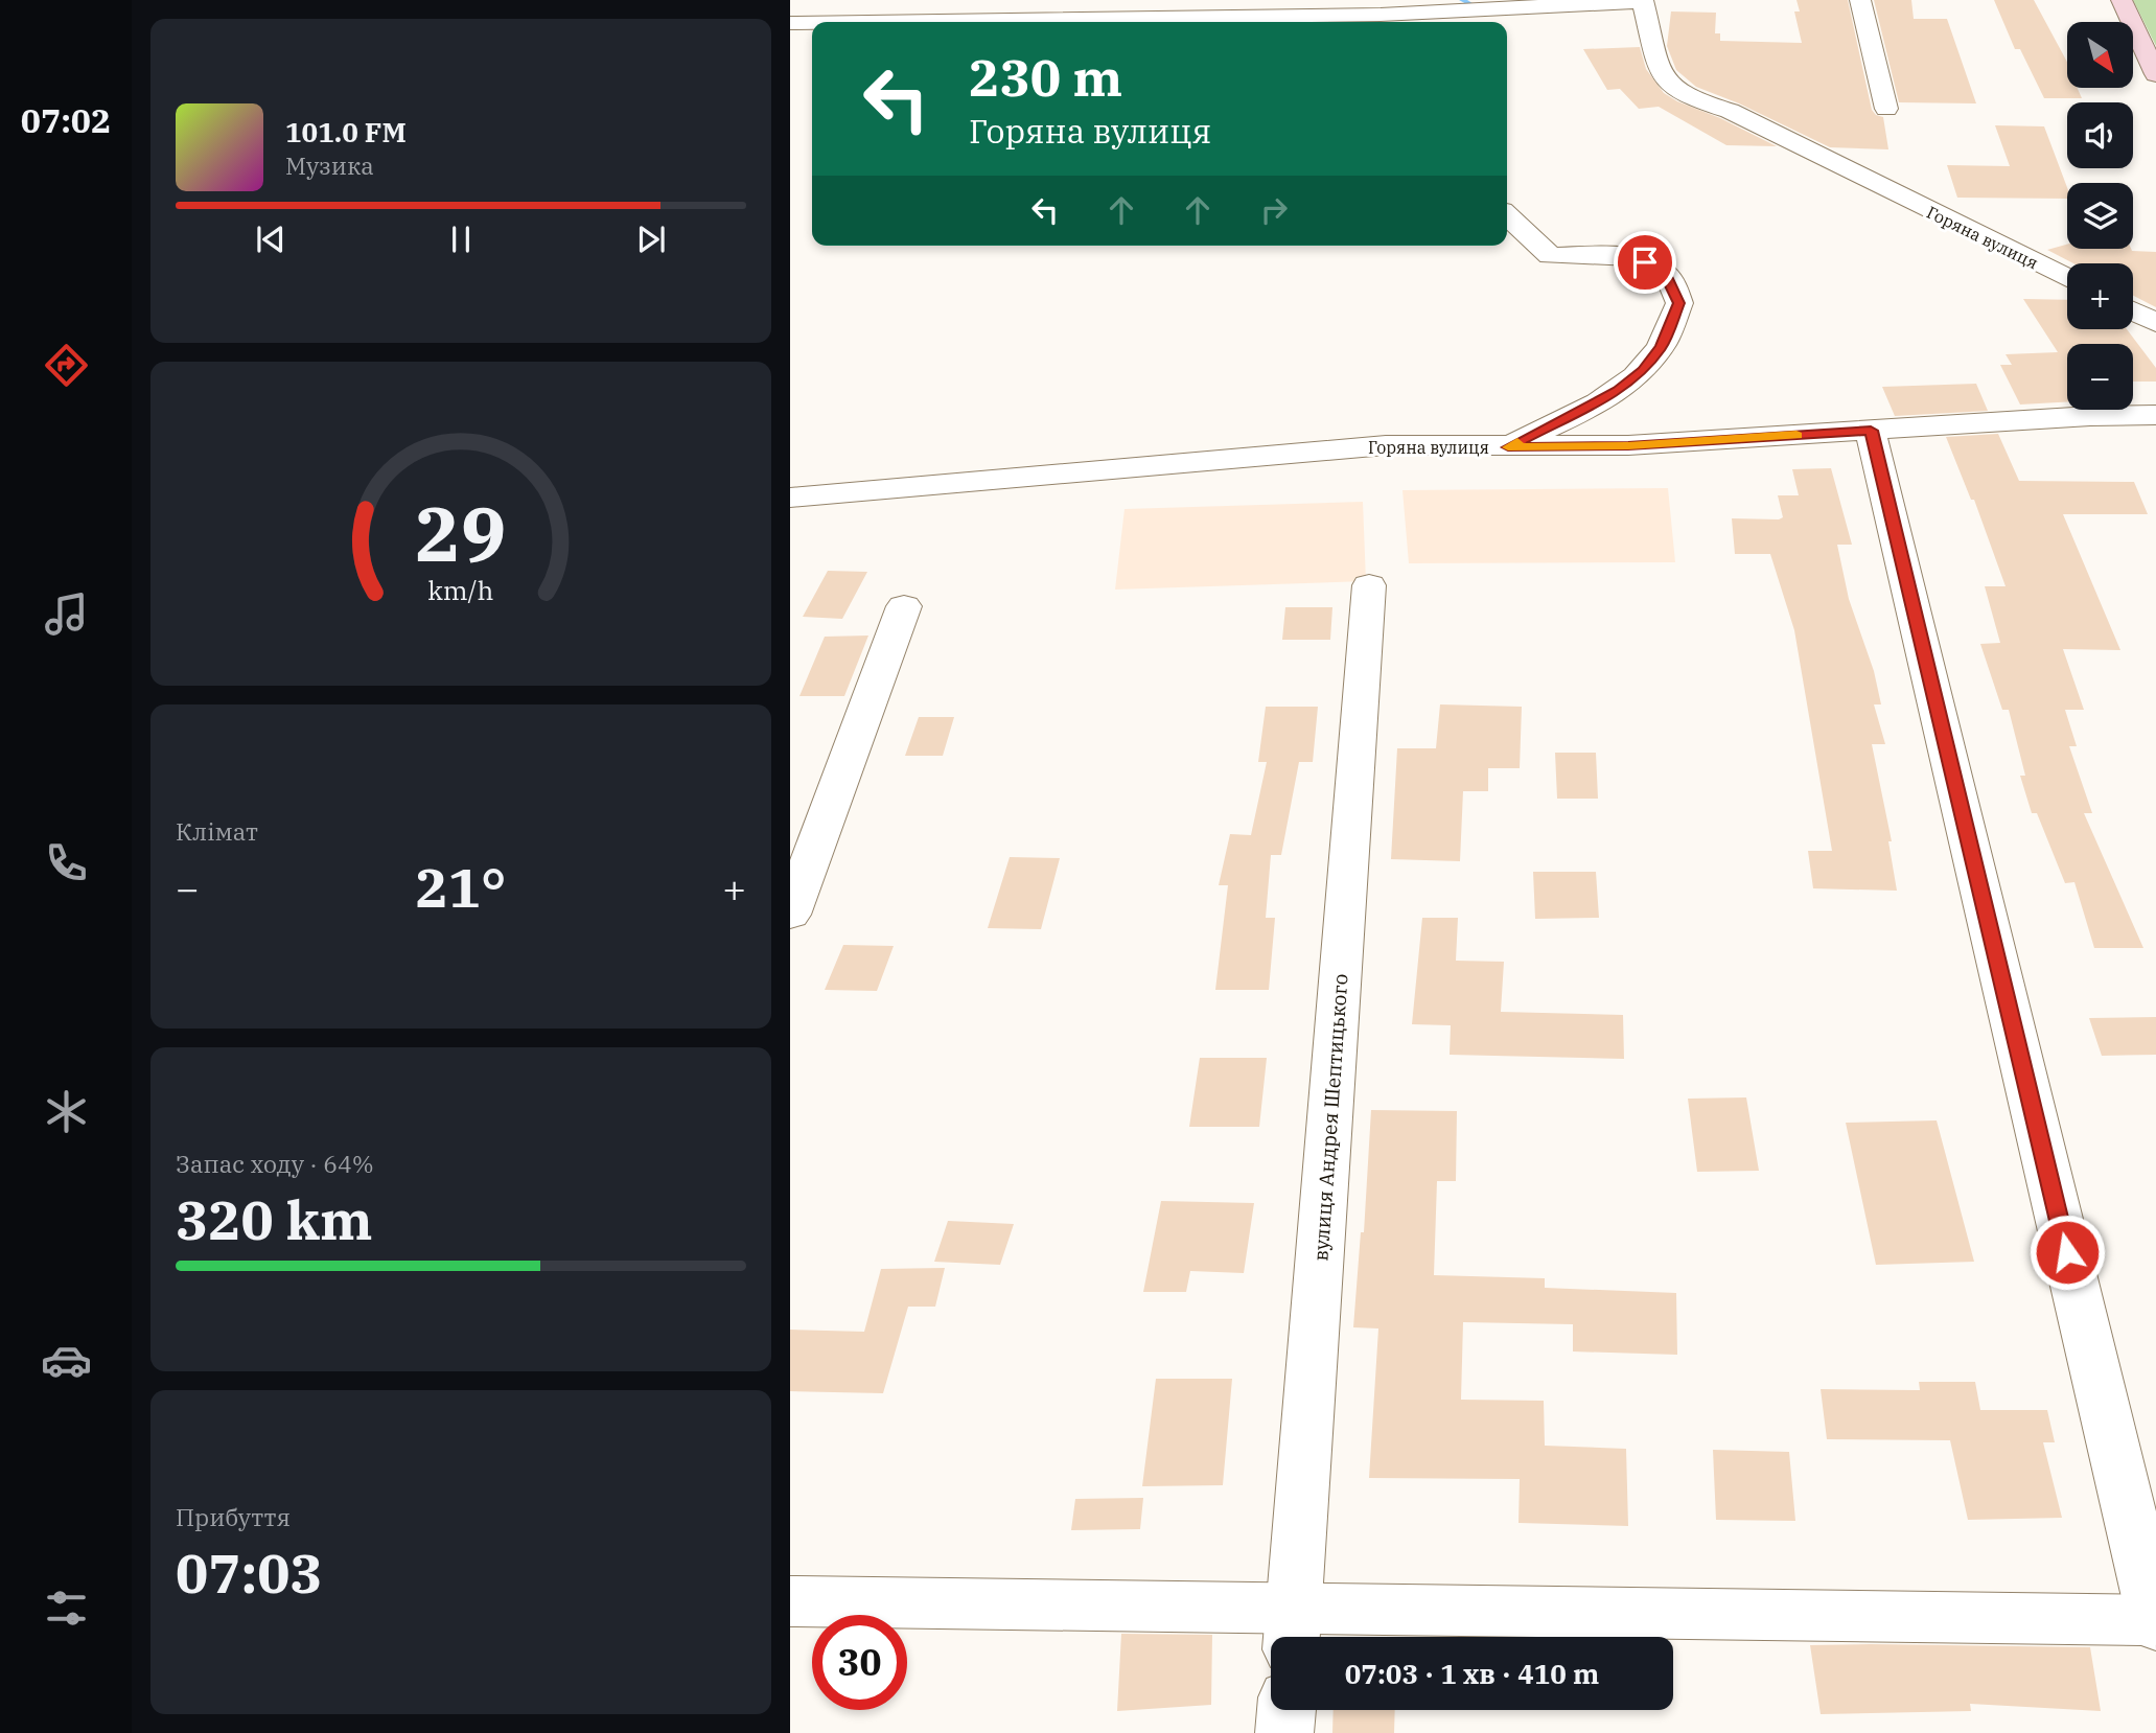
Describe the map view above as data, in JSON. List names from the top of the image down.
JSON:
{
  "streets": {
    "street": ["Горяна вулиця", "вулиця Андрея Шептицького"]
  },
  "north": "bottom right",
  "page": {
    "tabs": "07:02",
    "map_buttons": ["+", "−"],
    "turn": ["230 m", "Горяна вулиця"],
    "song": ["101.0 FM", "Музика"],
    "tile": [
      "Клімат",
      ["Запас ходу · 64%", "320 km"],
      ["Прибуття", "07:03"]
    ],
    "heat": ["−", "21°", "+"],
    "limit": "30",
    "trip": "07:03 · 1 хв · 410 m",
    "gauge": ["29", "km/h"]
  }
}
